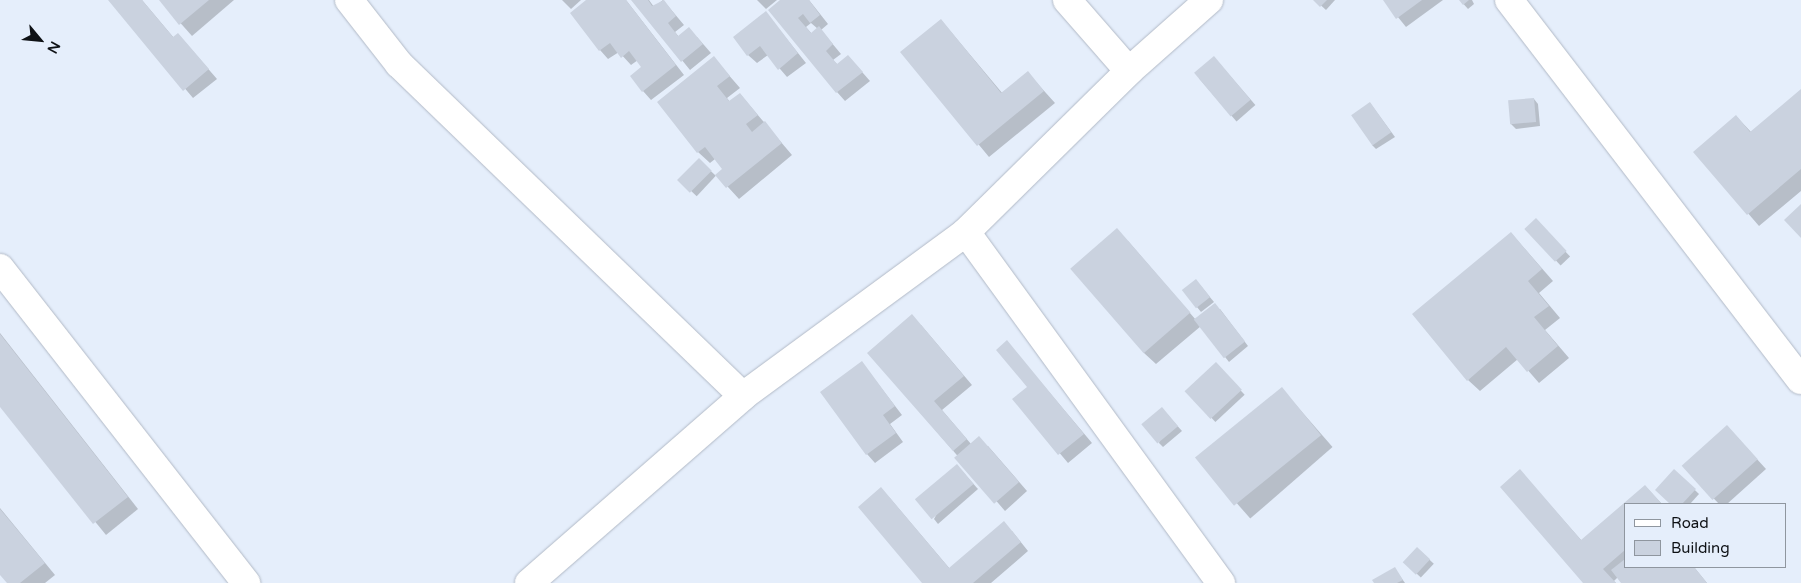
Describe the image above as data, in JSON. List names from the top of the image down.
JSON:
{
  "legend": ["Road", "Building"],
  "north": "bottom right"
}
